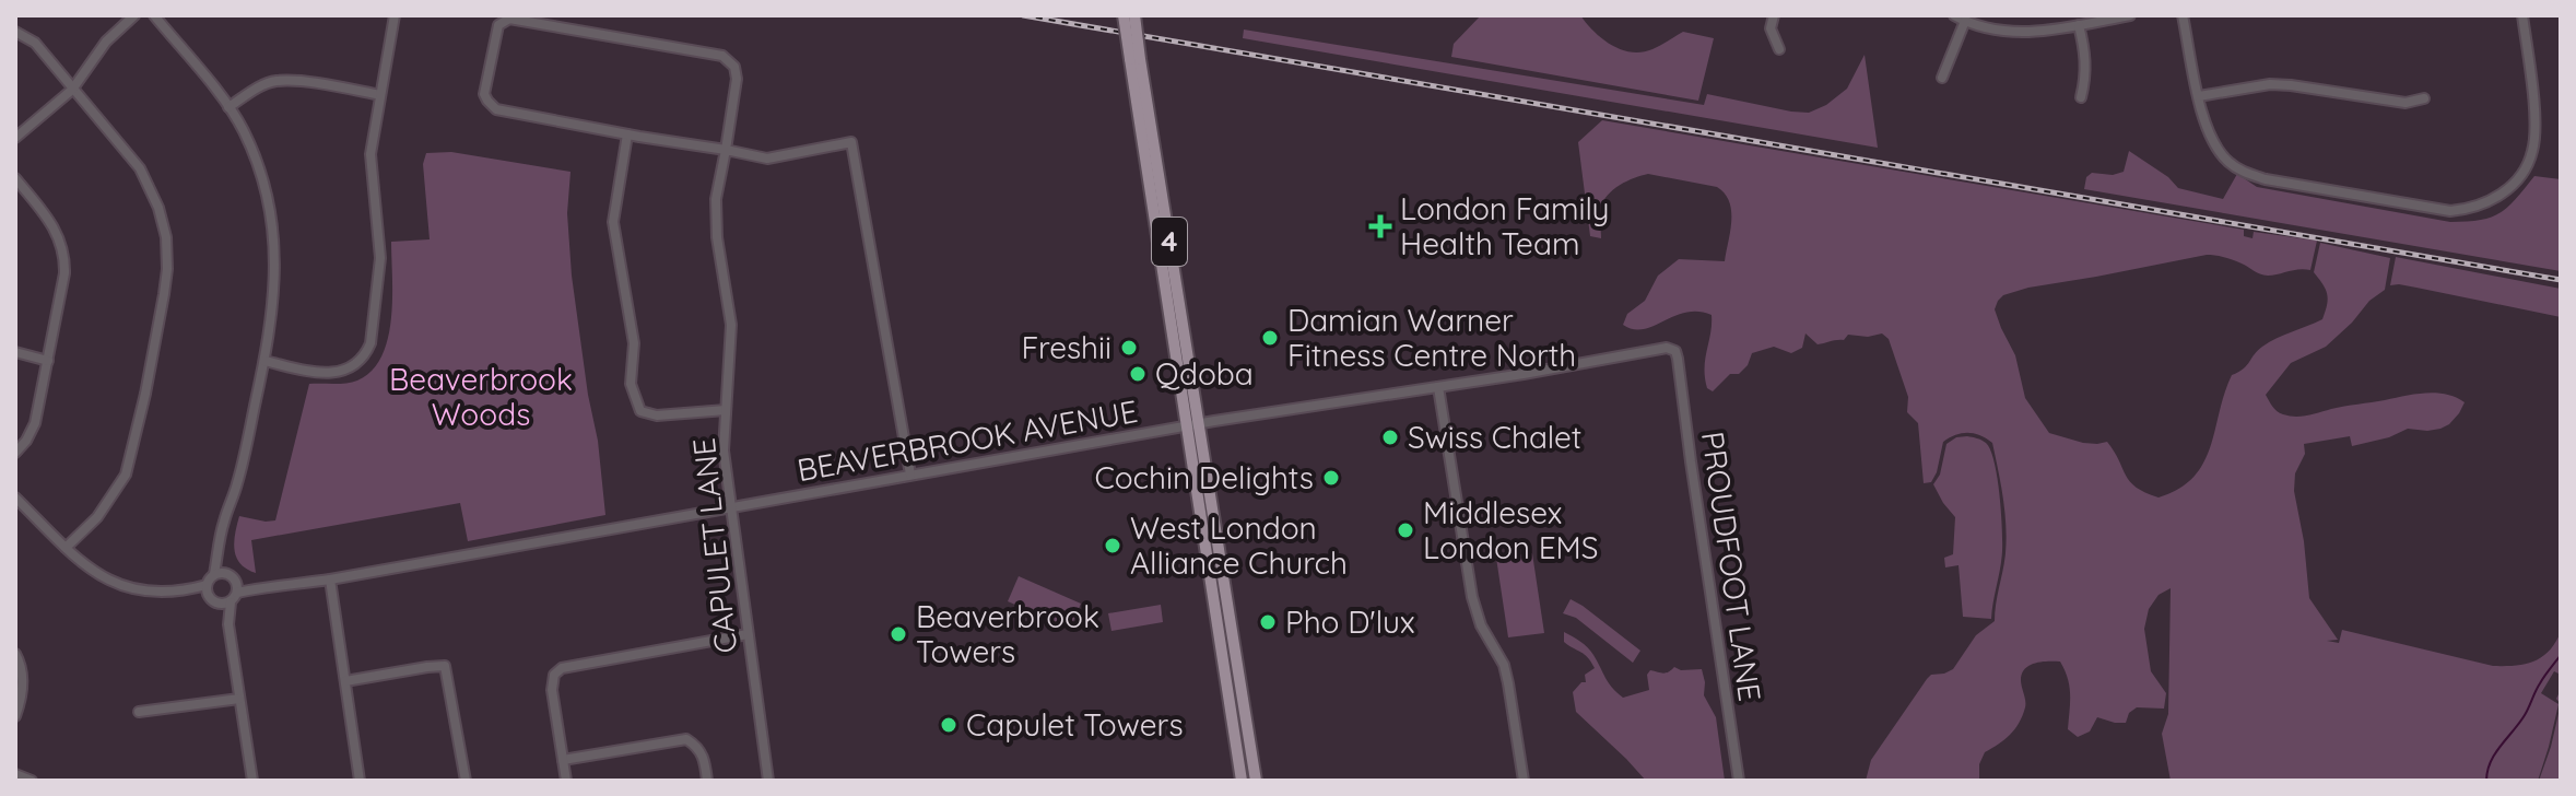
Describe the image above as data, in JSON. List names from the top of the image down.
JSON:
{
  "streets": {
    "main road": ["4"],
    "street": ["BEAVERBROOK AVENUE", "CAPULET LANE", "PROUDFOOT LANE"]
  },
  "crossings": [
    ["4", "BEAVERBROOK AVENUE"],
    ["BEAVERBROOK AVENUE", "CAPULET LANE"],
    ["BEAVERBROOK AVENUE", "PROUDFOOT LANE"]
  ],
  "parks": ["Beaverbrook Woods"],
  "places": {
    "health": ["London Family Health Team"],
    "other": [
      "Damian Warner Fitness Centre North",
      "Freshii",
      "Qdoba",
      "Swiss Chalet",
      "Cochin Delights",
      "Middlesex London EMS",
      "West London Alliance Church",
      "Pho D'lux",
      "Beaverbrook Towers",
      "Capulet Towers"
    ]
  }
}
